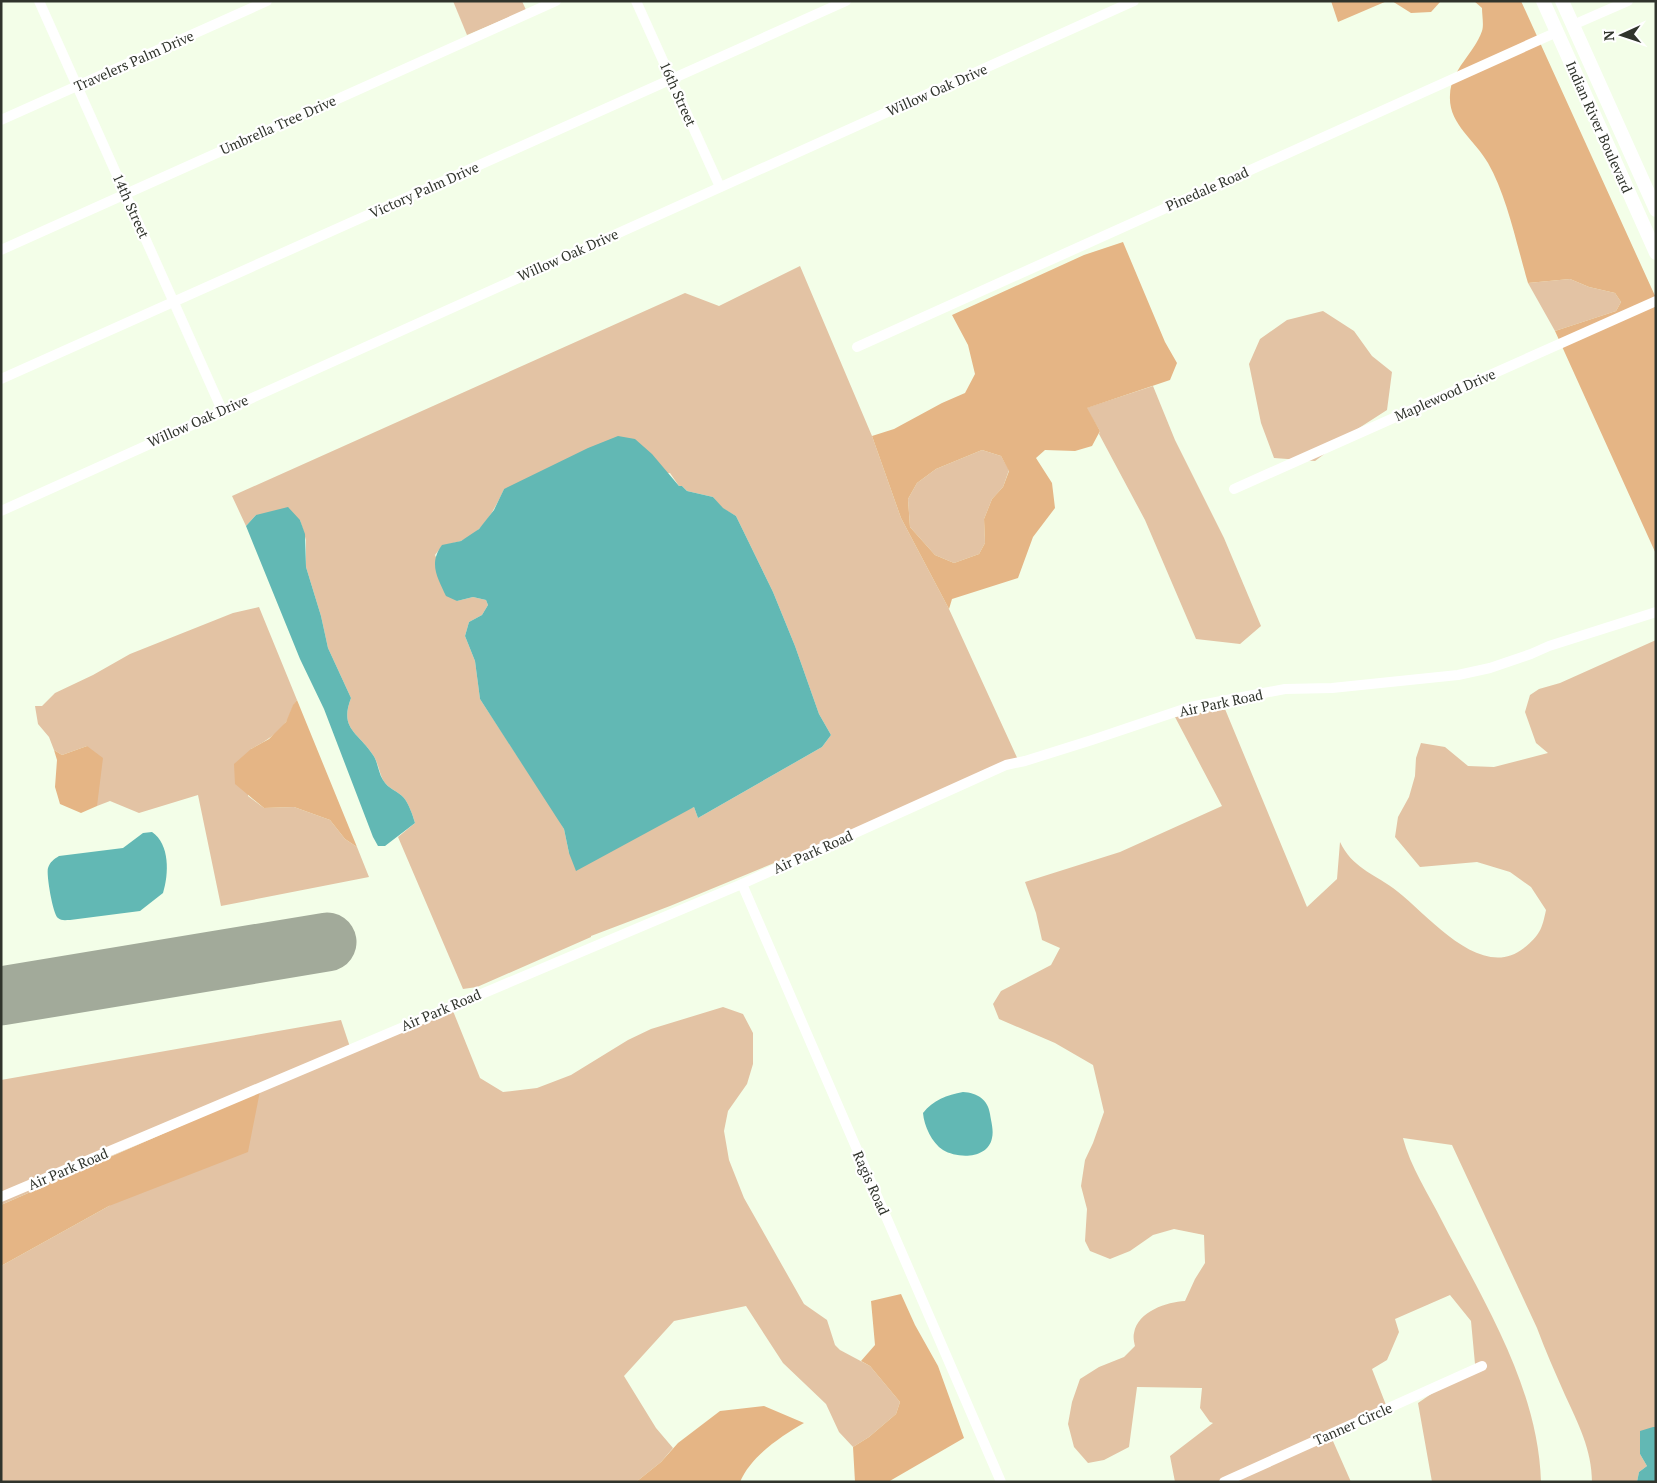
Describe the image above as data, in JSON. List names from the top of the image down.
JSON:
{
  "streets": {
    "main road": ["Indian River Boulevard"],
    "street": [
      "Travelers Palm Drive",
      "Willow Oak Drive",
      "16th Street",
      "Umbrella Tree Drive",
      "Pinedale Road",
      "Victory Palm Drive",
      "14th Street",
      "Maplewood Drive",
      "Air Park Road",
      "Ragis Road",
      "Tanner Circle"
    ]
  },
  "crossings": [
    ["Travelers Palm Drive", "14th Street"],
    ["Willow Oak Drive", "16th Street"],
    ["Willow Oak Drive", "14th Street"],
    ["16th Street", "Victory Palm Drive"],
    ["Umbrella Tree Drive", "14th Street"],
    ["Indian River Boulevard", "Pinedale Road"],
    ["Victory Palm Drive", "14th Street"],
    ["Air Park Road", "Ragis Road"]
  ],
  "north": "left"
}
